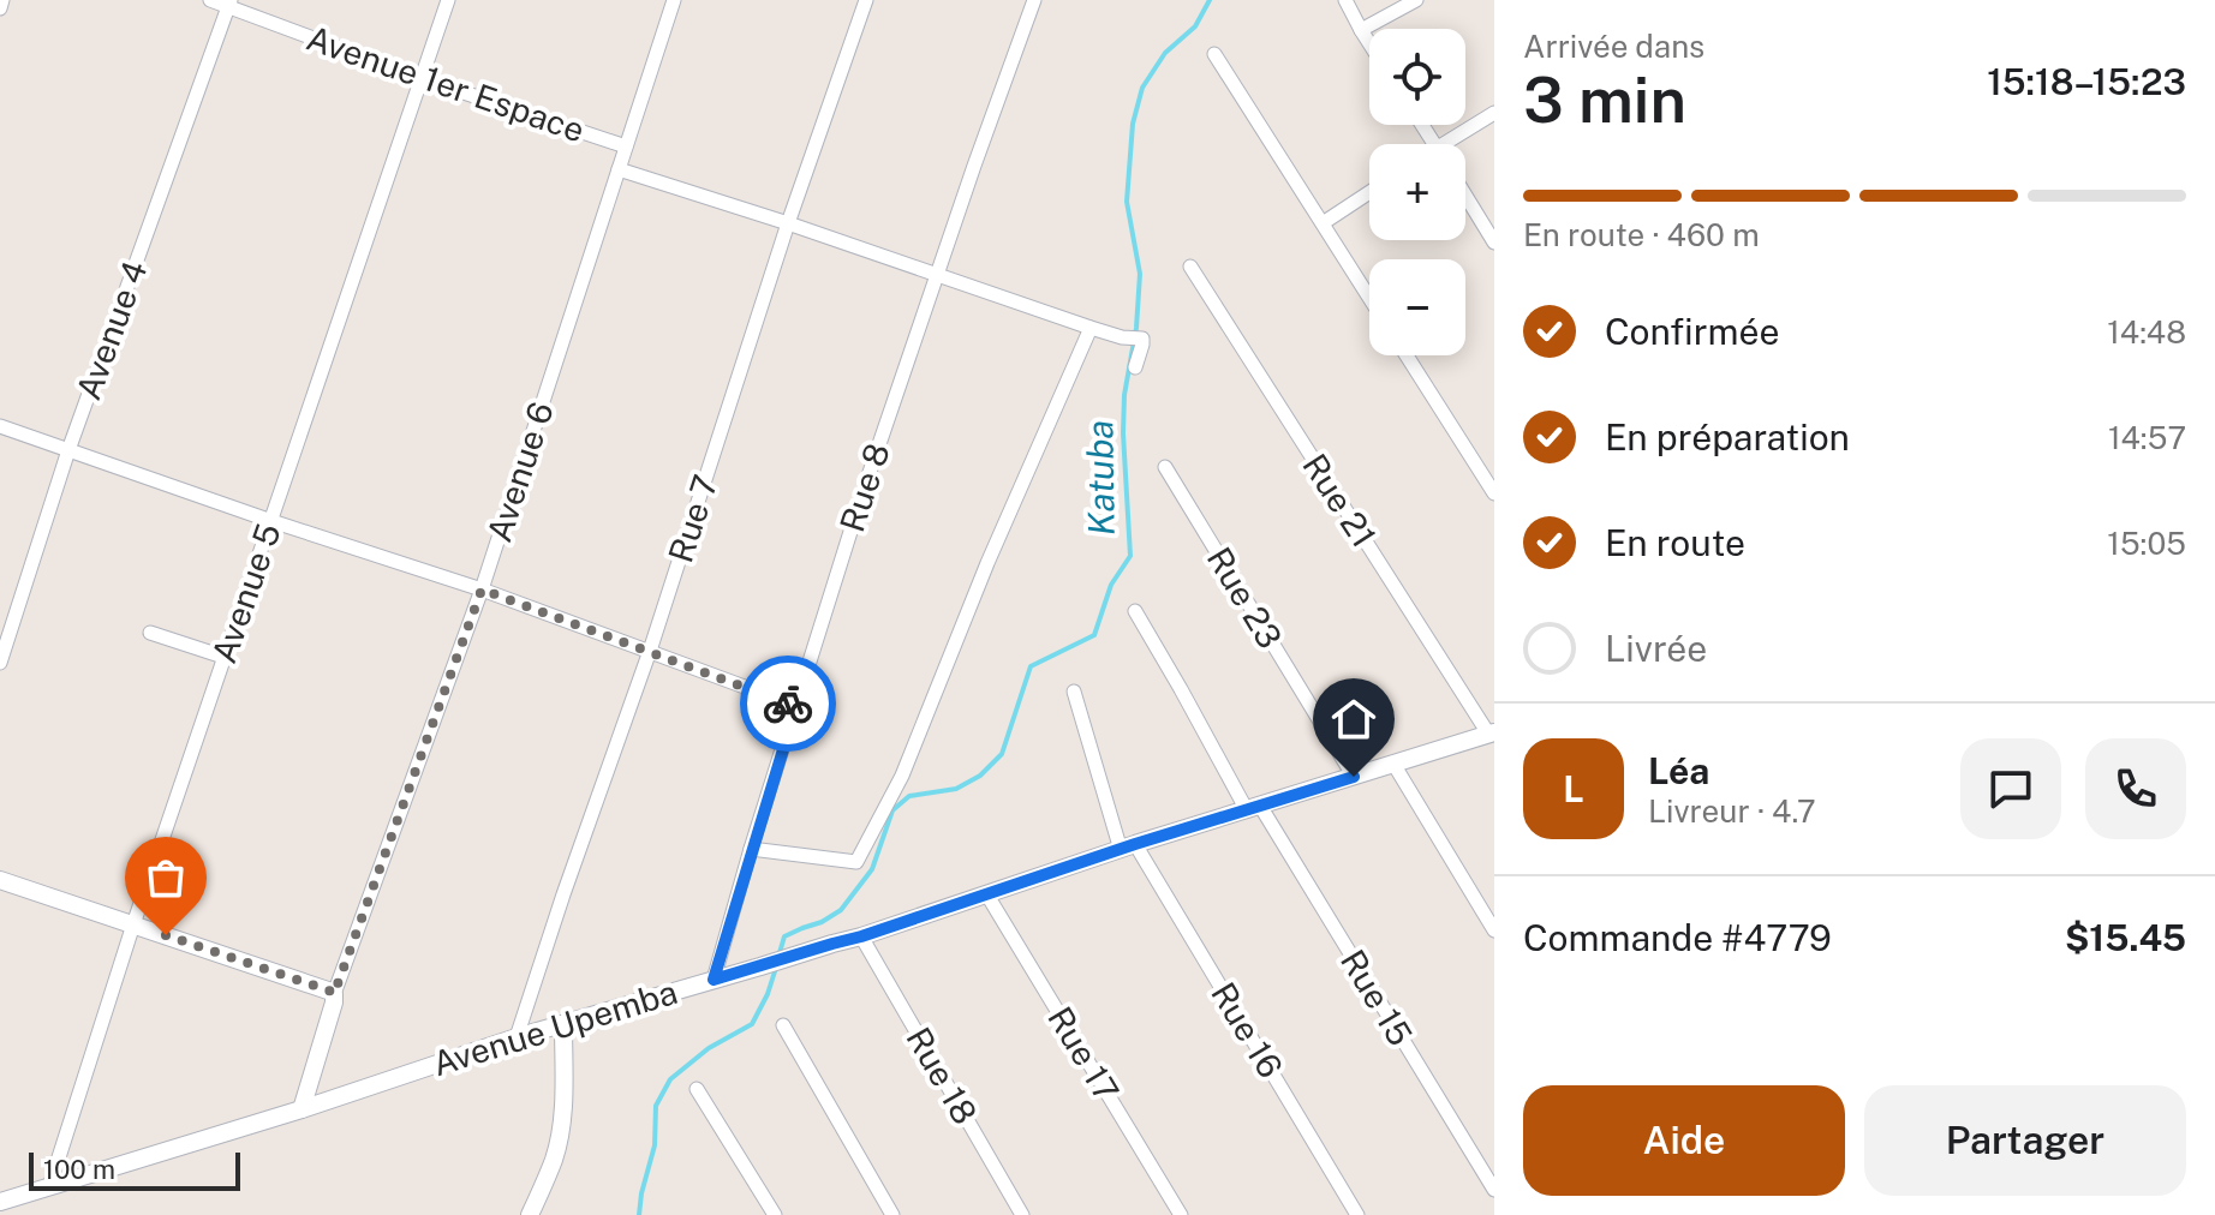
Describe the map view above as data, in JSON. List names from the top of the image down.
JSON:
{
  "streets": {
    "street": [
      "Avenue 1er Espace",
      "Avenue 4",
      "Avenue 6",
      "Rue 8",
      "Rue 21",
      "Rue 7",
      "Avenue 5",
      "Rue 23",
      "Rue 15",
      "Avenue Upemba",
      "Rue 16",
      "Rue 17",
      "Rue 18"
    ]
  },
  "crossings": [
    ["Avenue 1er Espace", "Avenue 4"],
    ["Avenue 1er Espace", "Avenue 6"],
    ["Avenue 1er Espace", "Avenue 5"],
    ["Rue 8", "Avenue Upemba"],
    ["Rue 21", "Avenue Upemba"],
    ["Rue 7", "Avenue Upemba"],
    ["Avenue 5", "Avenue Upemba"],
    ["Rue 23", "Avenue Upemba"],
    ["Rue 15", "Avenue Upemba"],
    ["Avenue Upemba", "Rue 16"],
    ["Avenue Upemba", "Rue 17"],
    ["Avenue Upemba", "Rue 18"]
  ],
  "water": ["Katuba"],
  "scale_bar": "100 m",
  "page": {
    "heading": ["3 min", "Arrivée dans", "15:18–15:23"],
    "panel": [
      "Léa",
      "Livreur · 4.7",
      "Commande #4779",
      "$15.45"
    ],
    "map_buttons": ["+", "−"],
    "bar": "En route · 460 m",
    "list": [
      ["Confirmée", "14:48"],
      ["En préparation", "14:57"],
      ["En route", "15:05"],
      "Livrée"
    ],
    "round": "L",
    "buttons": ["Aide", "Partager"],
    "scale": "100 m"
  }
}
